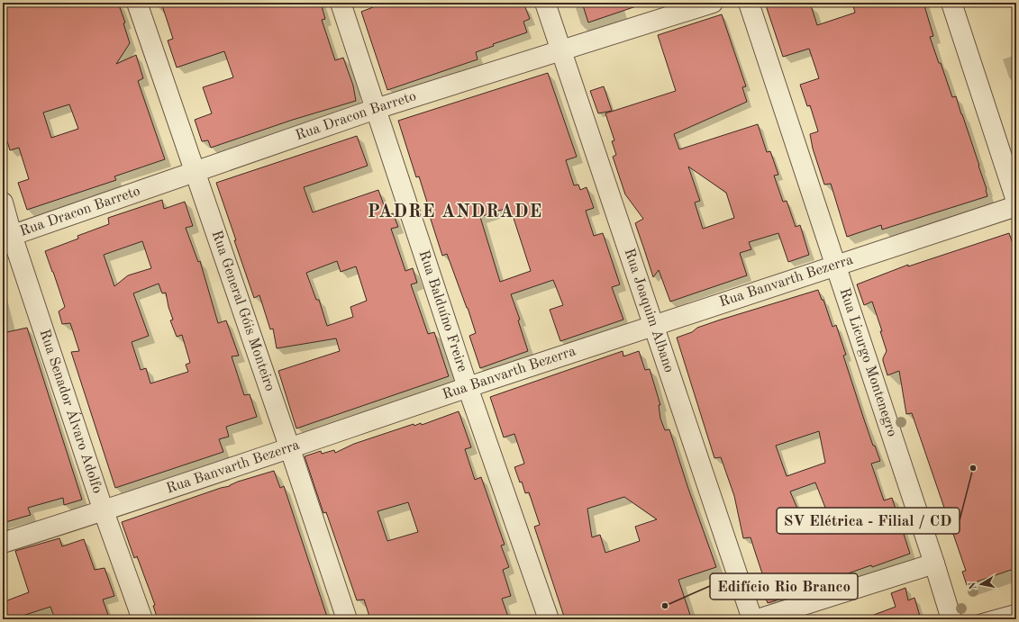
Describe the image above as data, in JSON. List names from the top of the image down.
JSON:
{
  "streets": {
    "street": [
      "Rua Dracon Barreto",
      "Rua Banvarth Bezerra",
      "Rua General Góis Monteiro",
      "Rua Joaquim Albano",
      "Rua Balduíno Freire",
      "Rua Licurgo Montenegro",
      "Rua Senador Álvaro Adolfo"
    ]
  },
  "crossings": [
    ["Rua Dracon Barreto", "Rua General Góis Monteiro"],
    ["Rua Dracon Barreto", "Rua Joaquim Albano"],
    ["Rua Dracon Barreto", "Rua Balduíno Freire"],
    ["Rua Dracon Barreto", "Rua Senador Álvaro Adolfo"],
    ["Rua Banvarth Bezerra", "Rua General Góis Monteiro"],
    ["Rua Banvarth Bezerra", "Rua Joaquim Albano"],
    ["Rua Banvarth Bezerra", "Rua Balduíno Freire"],
    ["Rua Banvarth Bezerra", "Rua Licurgo Montenegro"],
    ["Rua Banvarth Bezerra", "Rua Senador Álvaro Adolfo"]
  ],
  "districts": ["PADRE ANDRADE"],
  "places": ["SV Elétrica - Filial / CD", "Edifício Rio Branco"],
  "north": "left"
}
